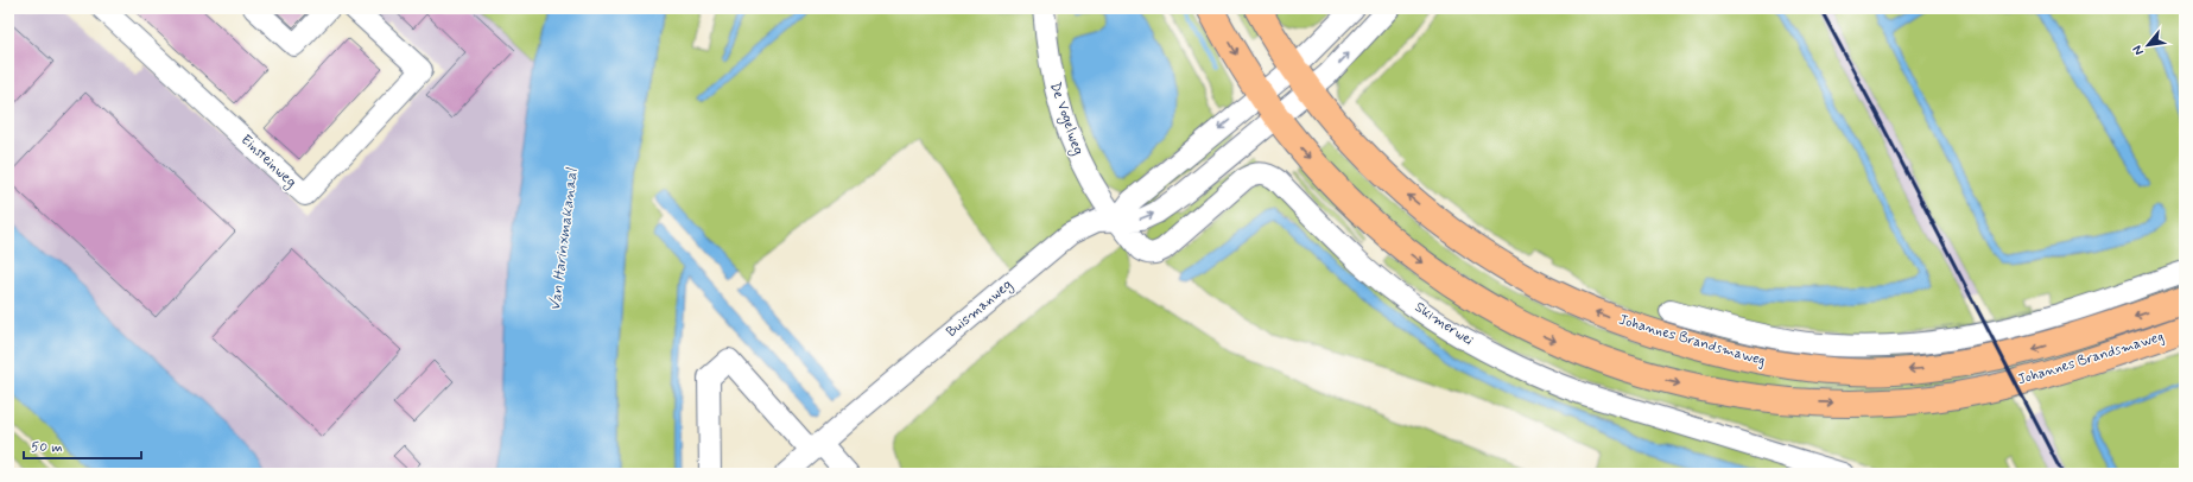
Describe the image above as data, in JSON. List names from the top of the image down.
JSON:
{
  "streets": {
    "main road": ["Johannes Brandsmaweg"],
    "street": [
      "De Vogelweg",
      "Einsteinweg",
      "Buismanweg",
      "Skimerwei"
    ]
  },
  "crossings": [
    ["De Vogelweg", "Buismanweg"],
    ["De Vogelweg", "Skimerwei"],
    ["Buismanweg", "Skimerwei"],
    ["Buismanweg", "Johannes Brandsmaweg"]
  ],
  "water": ["Van Harinxmakanaal"],
  "scale_bar": "50 m",
  "north": "bottom left"
}
